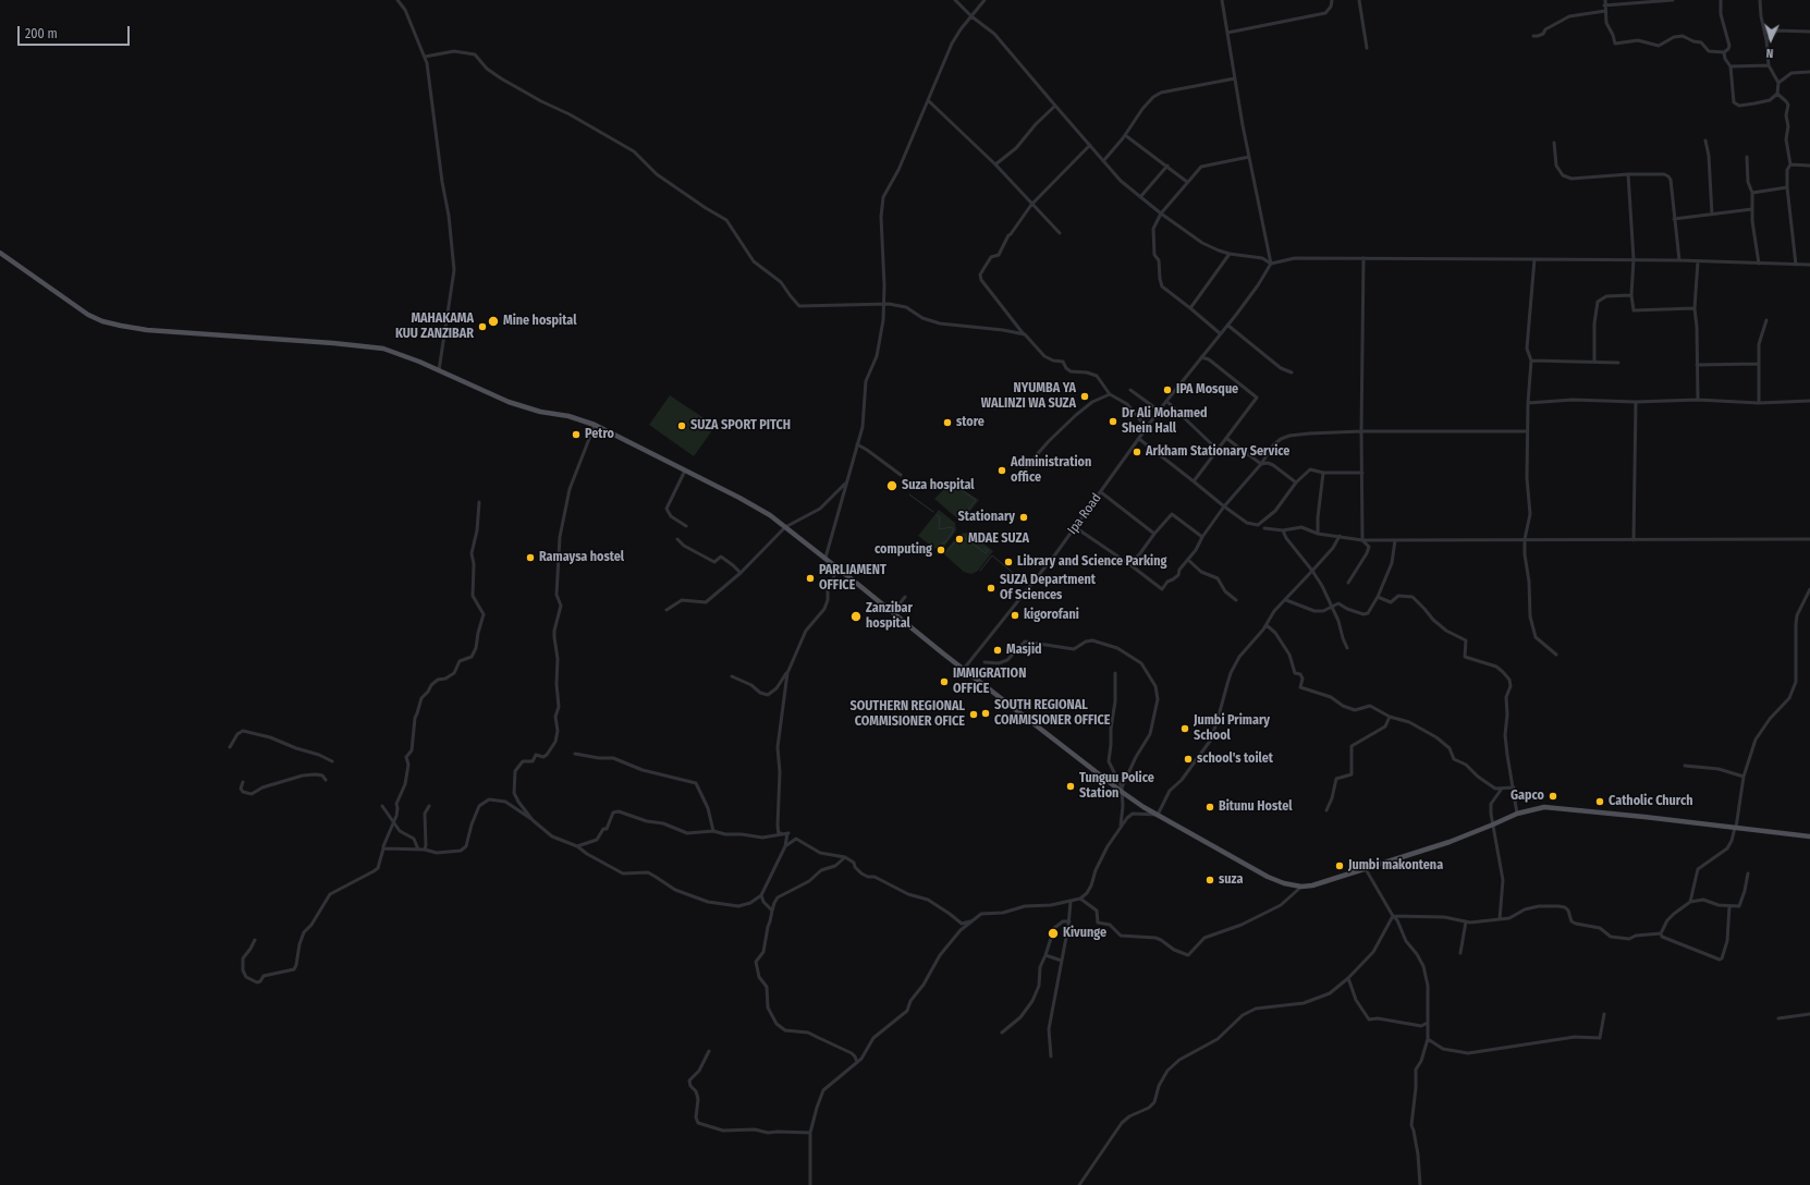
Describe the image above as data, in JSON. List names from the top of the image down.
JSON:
{
  "streets": {
    "street": ["Ipa Road"]
  },
  "places": [
    "Mine hospital",
    "MAHAKAMA KUU ZANZIBAR",
    "IPA Mosque",
    "NYUMBA YA WALINZI WA SUZA",
    "Dr Ali Mohamed Shein Hall",
    "store",
    "SUZA SPORT PITCH",
    "Petro",
    "Arkham Stationary Service",
    "Administration office",
    "Suza hospital",
    "Stationary",
    "MDAE SUZA",
    "computing",
    "Ramaysa hostel",
    "Library and Science Parking",
    "PARLIAMENT OFFICE",
    "SUZA Department Of Sciences",
    "kigorofani",
    "Zanzibar hospital",
    "Masjid",
    "IMMIGRATION OFFICE",
    "SOUTH REGIONAL COMMISIONER OFFICE",
    "SOUTHERN REGIONAL COMMISIONER OFICE",
    "Jumbi Primary School",
    "school's toilet",
    "Tunguu Police Station",
    "Gapco",
    "Catholic Church",
    "Bitunu Hostel",
    "Jumbi makontena",
    "suza",
    "Kivunge"
  ],
  "scale_bar": "200 m",
  "north": "bottom"
}
